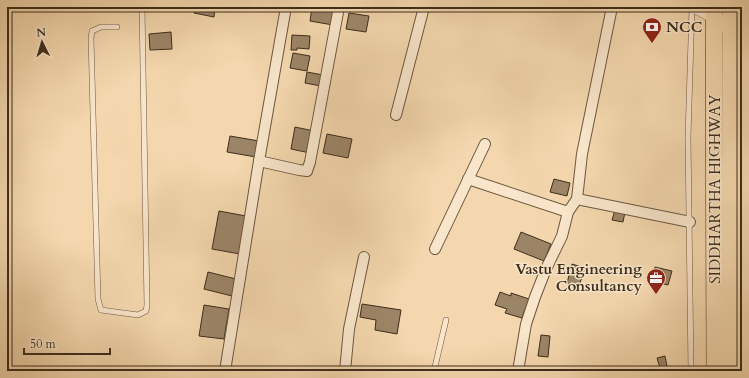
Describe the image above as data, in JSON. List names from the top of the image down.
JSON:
{
  "streets": {
    "highway": ["SIDDHARTHA HIGHWAY"]
  },
  "places": {
    "bank": ["NCC"],
    "office": ["Vastu Engineering Consultancy"]
  },
  "scale_bar": "50 m",
  "north": "top"
}
